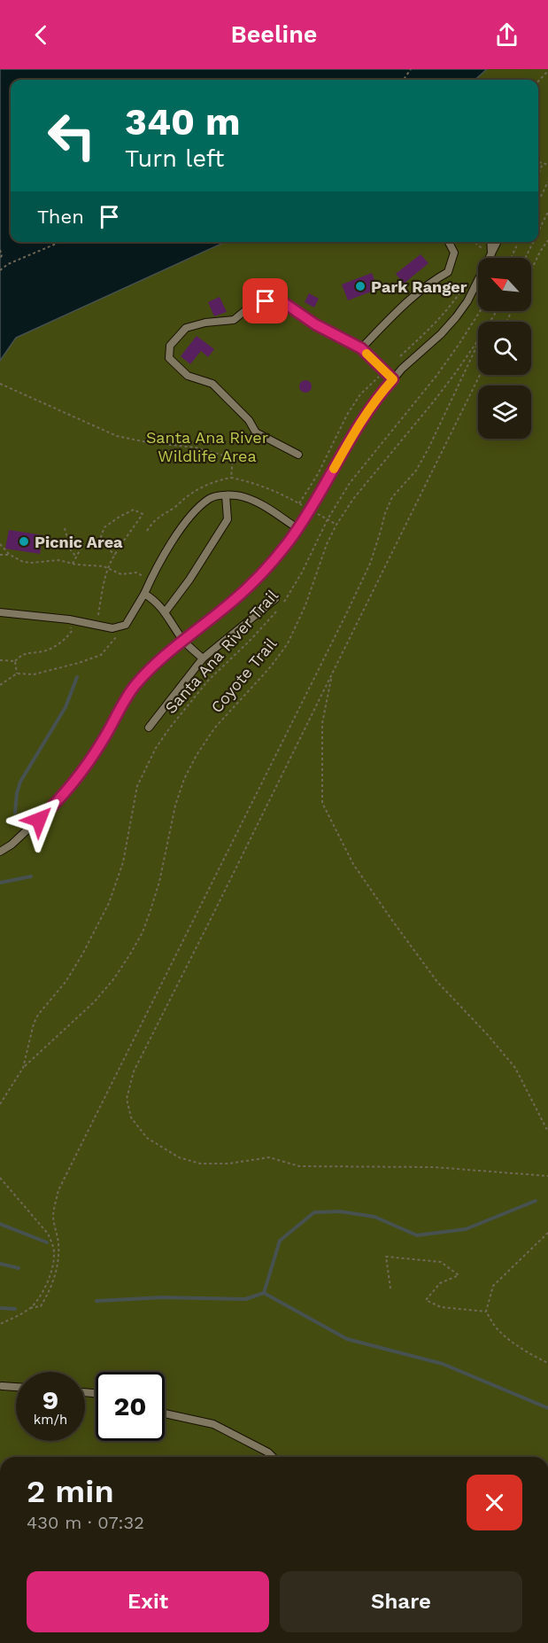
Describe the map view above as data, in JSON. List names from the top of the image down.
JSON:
{
  "streets": {
    "path": ["Santa Ana River Trail", "Coyote Trail"]
  },
  "crossings": [
    ["Santa Ana River Trail", "Coyote Trail"]
  ],
  "parks": ["Santa Ana River Wildlife Area"],
  "places": ["Park Ranger", "Picnic Area"],
  "north": "top left",
  "page": {
    "header": "Beeline",
    "turn": ["340 m", "Turn left"],
    "then": "Then",
    "speed": "9 km/h",
    "limit": "20",
    "heading": ["2 min", "430 m · 07:32"],
    "buttons": ["Exit", "Share"]
  }
}
